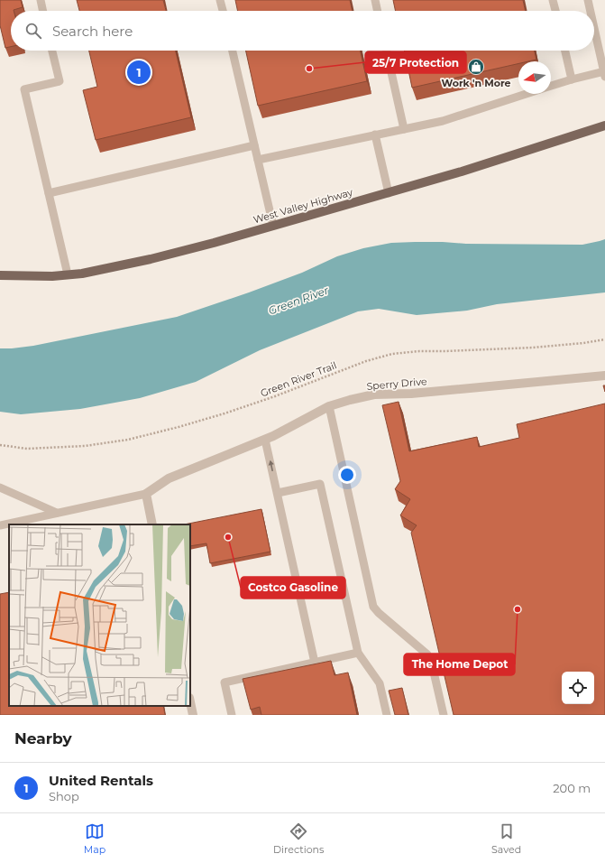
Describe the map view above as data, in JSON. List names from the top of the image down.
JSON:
{
  "streets": {
    "main road": ["West Valley Highway"],
    "street": ["Sperry Drive"],
    "path": ["Green River Trail"]
  },
  "water": ["Green River"],
  "places": {
    "shop": ["Work 'n More"],
    "other": ["25/7 Protection", "Costco Gasoline", "The Home Depot"]
  },
  "north": "left",
  "page": {
    "search": "Search here",
    "pins": "1",
    "heading": "Nearby",
    "list": [
      {
        "mark": "1",
        "name": "United Rentals",
        "note": "Shop",
        "value": "200 m"
      }
    ],
    "nav": ["Map", "Directions", "Saved"]
  }
}
